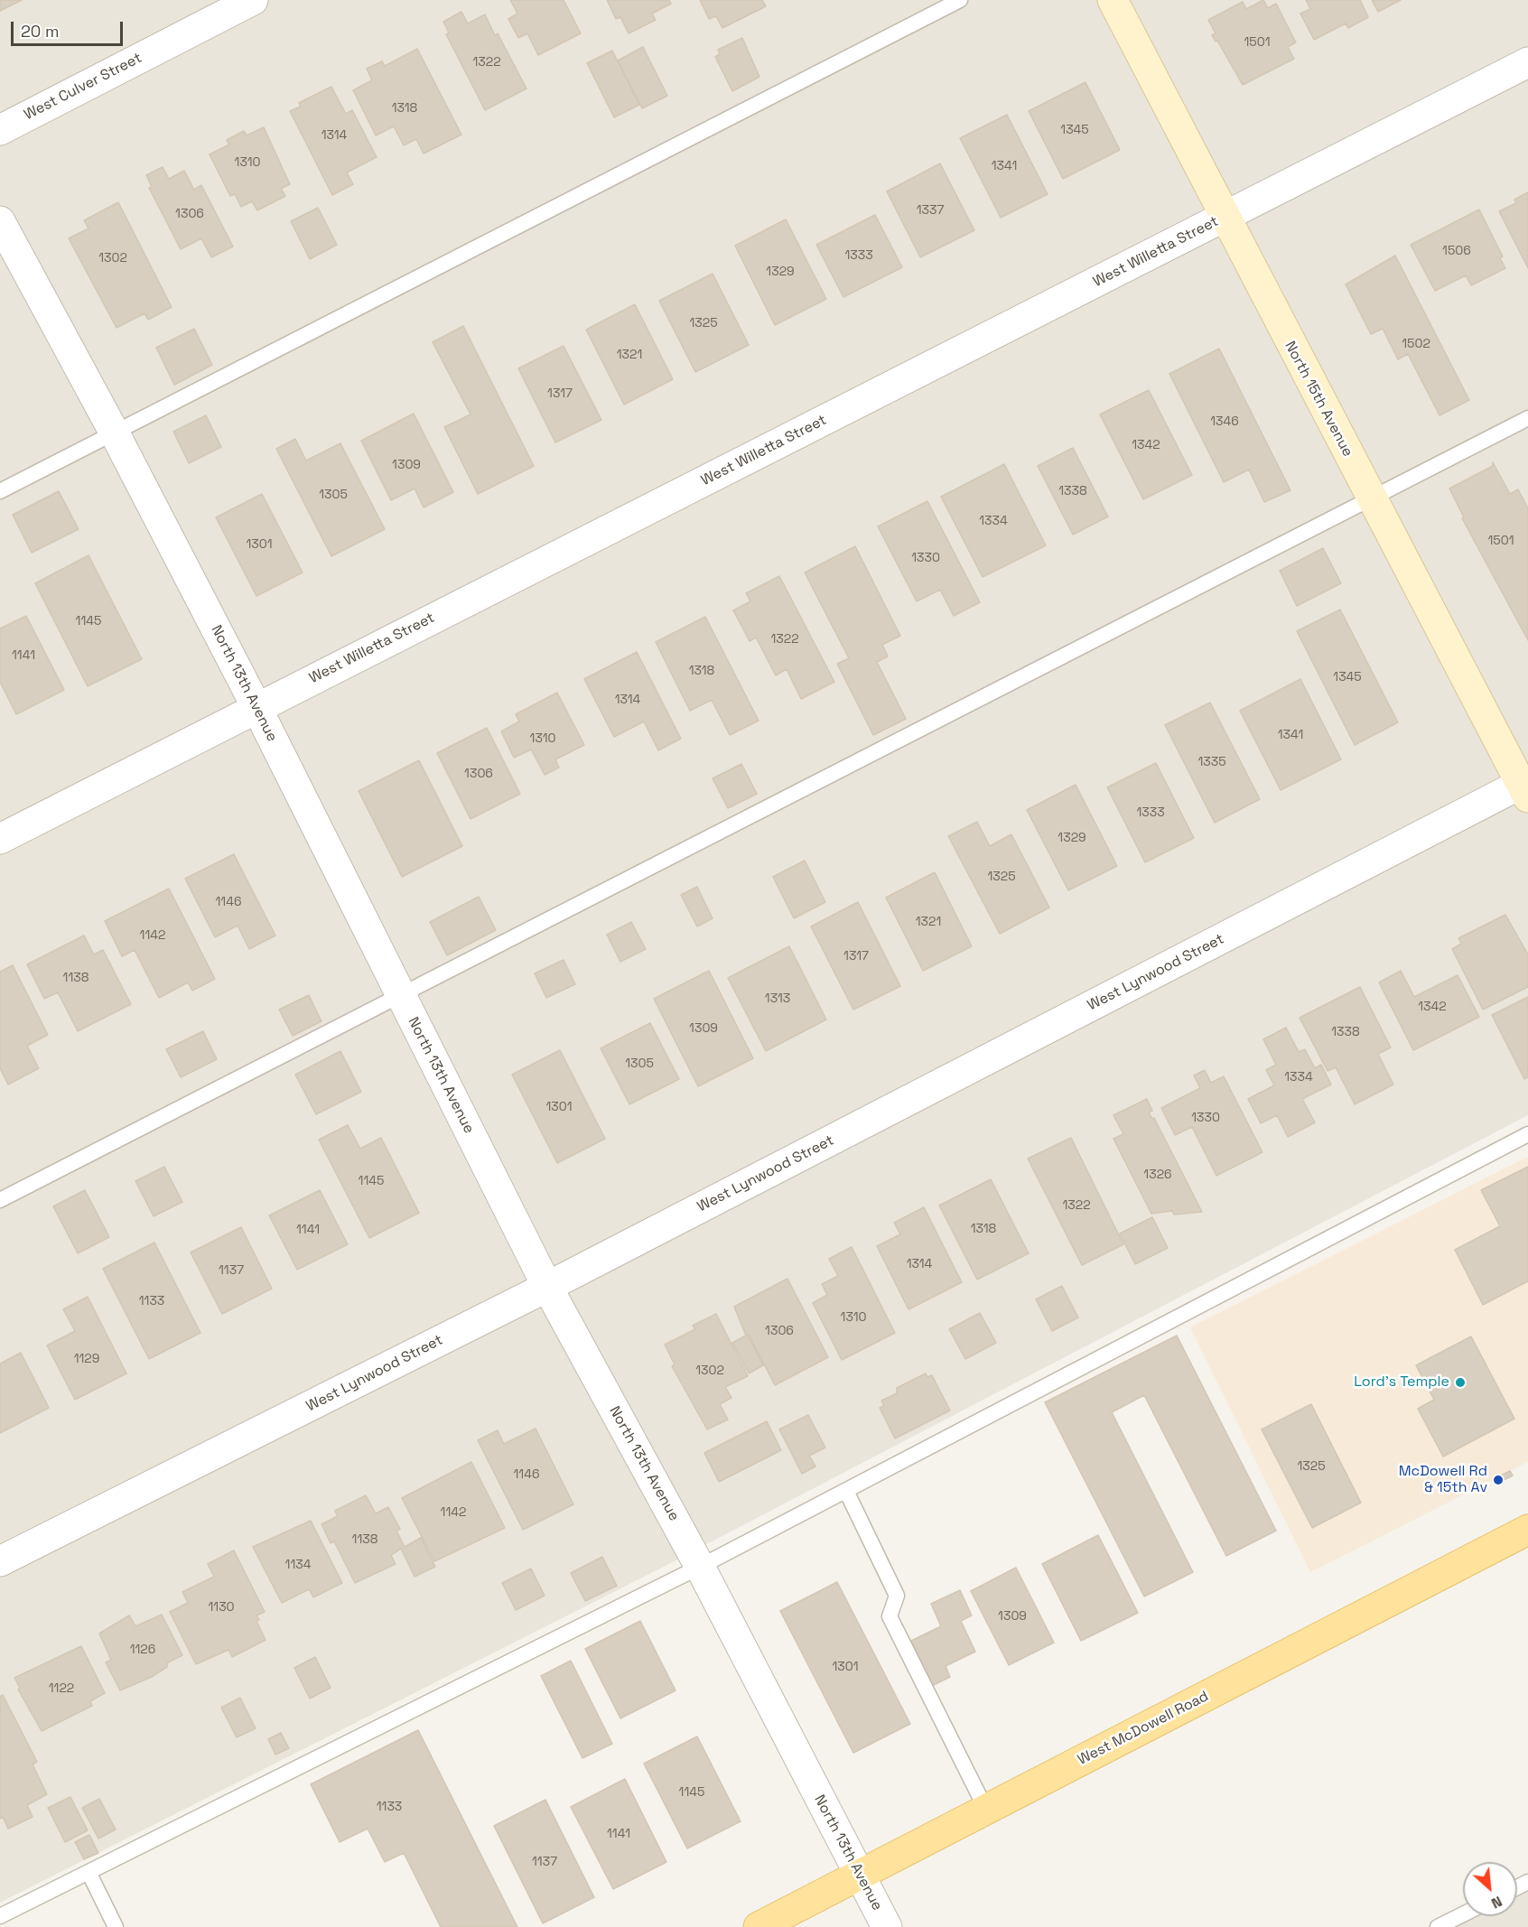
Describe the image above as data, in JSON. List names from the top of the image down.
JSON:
{
  "streets": {
    "main road": ["West McDowell Road"],
    "street": [
      "West Culver Street",
      "West Willetta Street",
      "North 15th Avenue",
      "North 13th Avenue",
      "West Lynwood Street"
    ]
  },
  "crossings": [
    ["West Willetta Street", "North 15th Avenue"],
    ["West Willetta Street", "North 13th Avenue"],
    ["North 15th Avenue", "West Lynwood Street"],
    ["North 13th Avenue", "West Lynwood Street"],
    ["North 13th Avenue", "West McDowell Road"]
  ],
  "places": ["Lord's Temple", "McDowell Rd & 15th Av"],
  "house_numbers": [
    "1501",
    "1322",
    "1318",
    "1345",
    "1314",
    "1310",
    "1341",
    "1337",
    "1306",
    "1506",
    "1333",
    "1302",
    "1329",
    "1325",
    "1502",
    "1321",
    "1317",
    "1346",
    "1342",
    "1309",
    "1338",
    "1305",
    "1334",
    "1501",
    "1301",
    "1330",
    "1145",
    "1322",
    "1141",
    "1318",
    "1345",
    "1314",
    "1341",
    "1310",
    "1335",
    "1306",
    "1333",
    "1329",
    "1325",
    "1146",
    "1321",
    "1142",
    "1317",
    "1138",
    "1313",
    "1342",
    "1309",
    "1338",
    "1305",
    "1334",
    "1301",
    "1330",
    "1326",
    "1145",
    "1322",
    "1318",
    "1141",
    "1314",
    "1137",
    "1133",
    "1310",
    "1306",
    "1129",
    "1302",
    "1325",
    "1146",
    "1142",
    "1138",
    "1134",
    "1130",
    "1309",
    "1126",
    "1301",
    "1122",
    "1145",
    "1133",
    "1141",
    "1137"
  ],
  "scale_bar": "20 m",
  "north": "bottom right"
}
